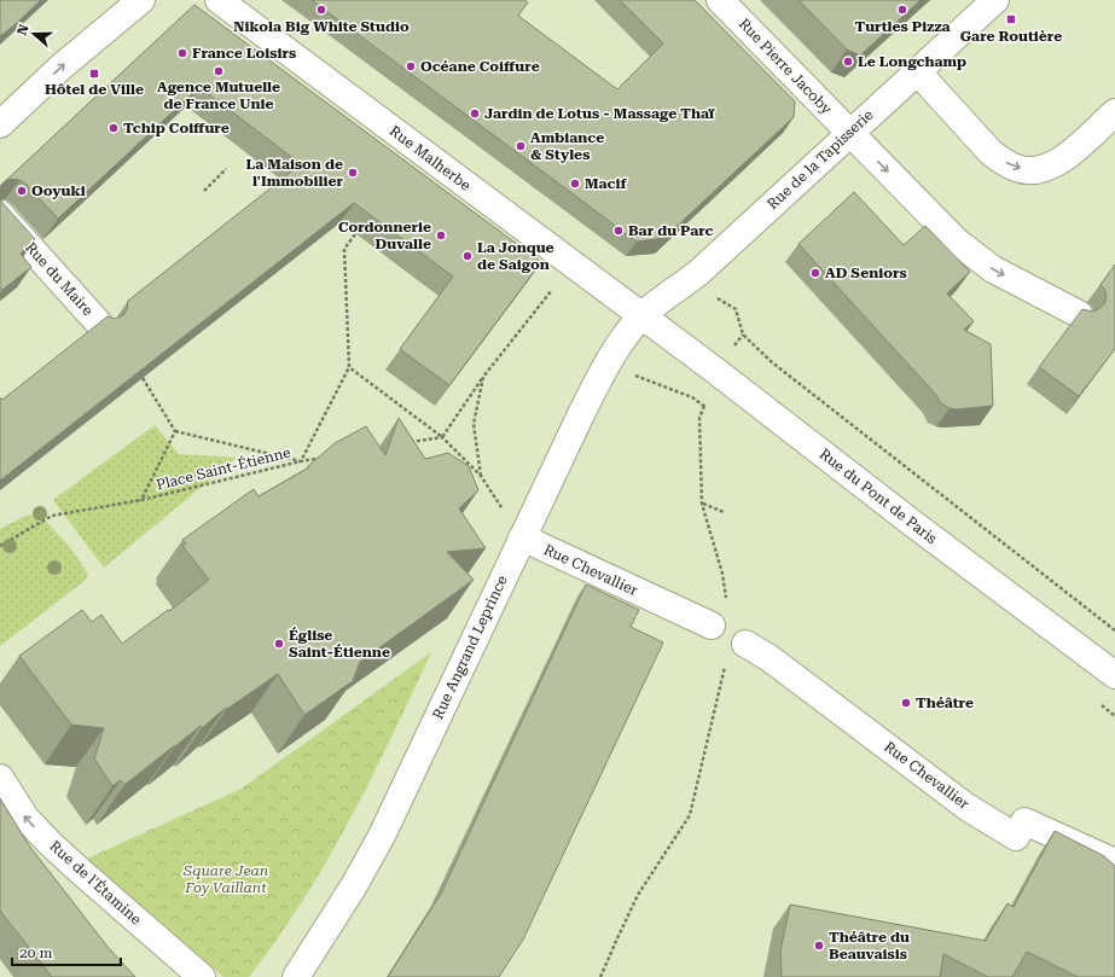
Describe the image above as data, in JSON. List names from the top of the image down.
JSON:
{
  "streets": {
    "street": [
      "Rue Pierre Jacoby",
      "Rue Malherbe",
      "Rue de la Tapisserie",
      "Rue du Maire",
      "Rue du Pont de Paris",
      "Rue Chevallier",
      "Rue Angrand Leprince",
      "Rue de l'Étamine"
    ],
    "path": ["Place Saint-Étienne"]
  },
  "crossings": [
    ["Rue Pierre Jacoby", "Rue de la Tapisserie"],
    ["Rue Malherbe", "Rue de la Tapisserie"],
    ["Rue Malherbe", "Rue du Pont de Paris"],
    ["Rue Malherbe", "Rue Angrand Leprince"],
    ["Rue de la Tapisserie", "Rue du Pont de Paris"],
    ["Rue de la Tapisserie", "Rue Angrand Leprince"],
    ["Rue du Pont de Paris", "Rue Angrand Leprince"],
    ["Rue Chevallier", "Rue Angrand Leprince"]
  ],
  "one_way": ["Rue Pierre Jacoby", "Rue de l'Étamine"],
  "parks": ["Square Jean Foy Vaillant"],
  "places": {
    "other": [
      "Nikola Big White Studio",
      "Turtles Pizza",
      "France Loisirs",
      "Le Longchamp",
      "Océane Coiffure",
      "Agence Mutuelle de France Unie",
      "Jardin de Lotus - Massage Thaï",
      "Tchip Coiffure",
      "Ambiance & Styles",
      "La Maison de l'Immobilier",
      "Macif",
      "Ooyuki",
      "Bar du Parc",
      "Cordonnerie Duvalle",
      "La Jonque de Saigon",
      "AD Seniors",
      "Église Saint-Étienne",
      "Théâtre",
      "Théâtre du Beauvaisis"
    ],
    "transit": ["Gare Routière", "Hôtel de Ville"]
  },
  "scale_bar": "20 m",
  "north": "left"
}
